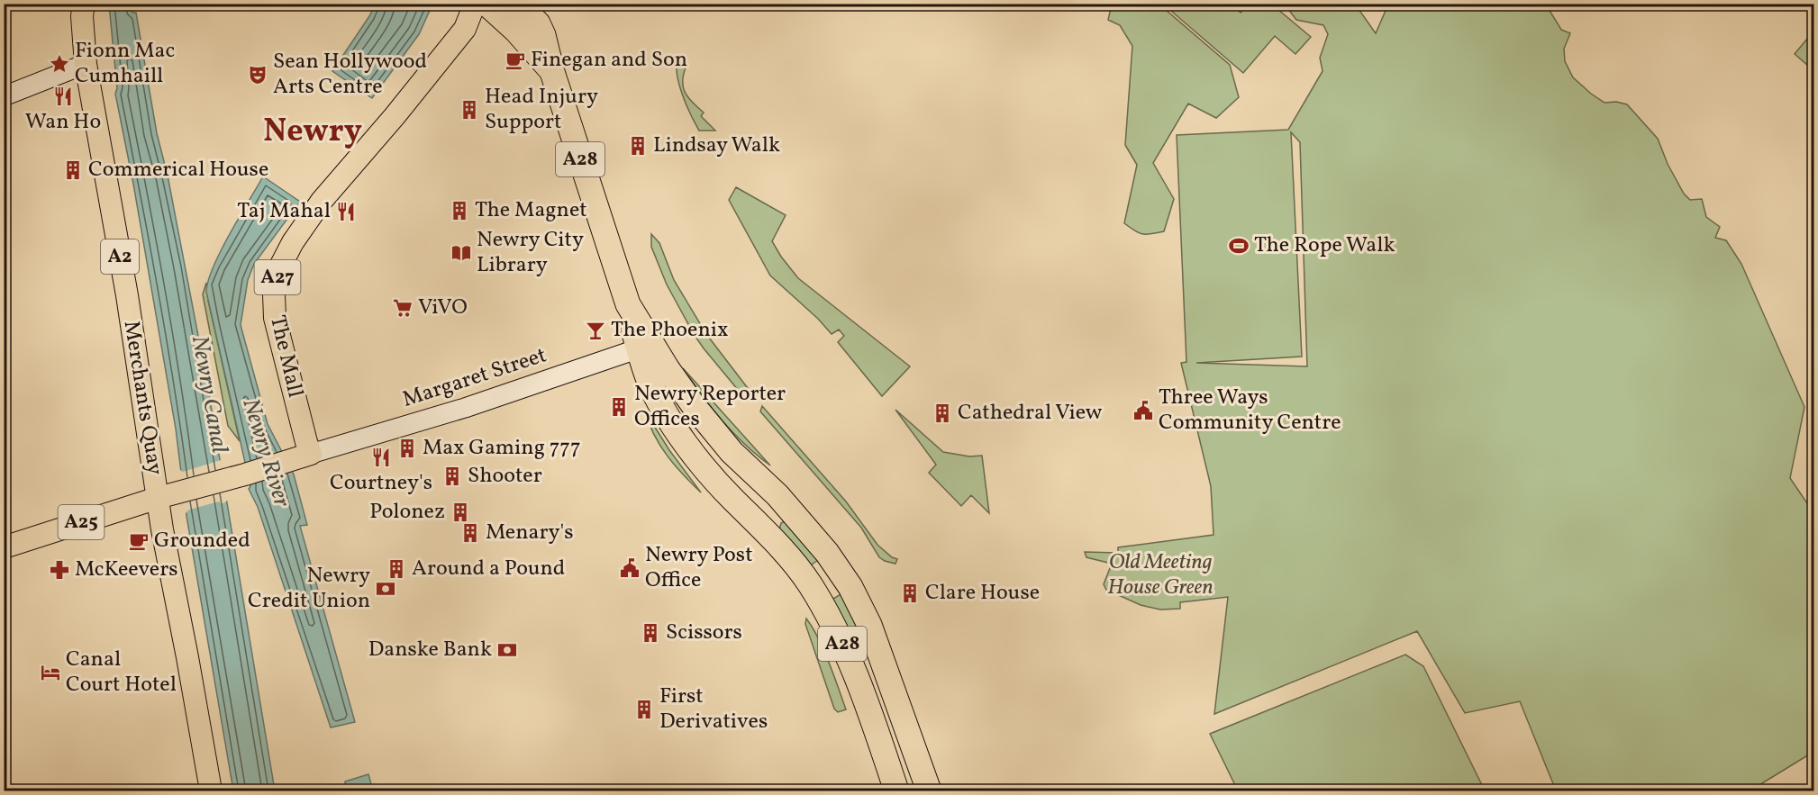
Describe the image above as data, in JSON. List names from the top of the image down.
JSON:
{
  "streets": {
    "highway": ["A28"],
    "main road": [
      "A2",
      "A27",
      "The Mall",
      "Merchants Quay",
      "A25"
    ],
    "street": ["Margaret Street"]
  },
  "crossings": [
    ["A28", "Margaret Street"],
    ["The Mall", "Margaret Street"],
    ["Merchants Quay", "A25"]
  ],
  "districts": ["Newry"],
  "water": ["Newry Canal", "Newry River"],
  "parks": ["Old Meeting House Green"],
  "places": {
    "cafe": ["Finegan and Son", "Grounded"],
    "place": ["Fionn Mac Cumhaill"],
    "theatre": ["Sean Hollywood Arts Centre"],
    "restaurant": ["Wan Ho", "Taj Mahal", "Courtney's"],
    "building": [
      "Head Injury Support",
      "Lindsay Walk",
      "Commerical House",
      "The Magnet",
      "Newry Reporter Offices",
      "Cathedral View",
      "Max Gaming 777",
      "Shooter",
      "Polonez",
      "Menary's",
      "Around a Pound",
      "Clare House",
      "Scissors",
      "First Derivatives"
    ],
    "sports": ["The Rope Walk"],
    "library": ["Newry City Library"],
    "supermarket": ["ViVO"],
    "bar": ["The Phoenix"],
    "public building": ["Three Ways Community Centre", "Newry Post Office"],
    "pharmacy": ["McKeevers"],
    "bank": ["Newry Credit Union", "Danske Bank"],
    "hotel": ["Canal Court Hotel"]
  }
}
